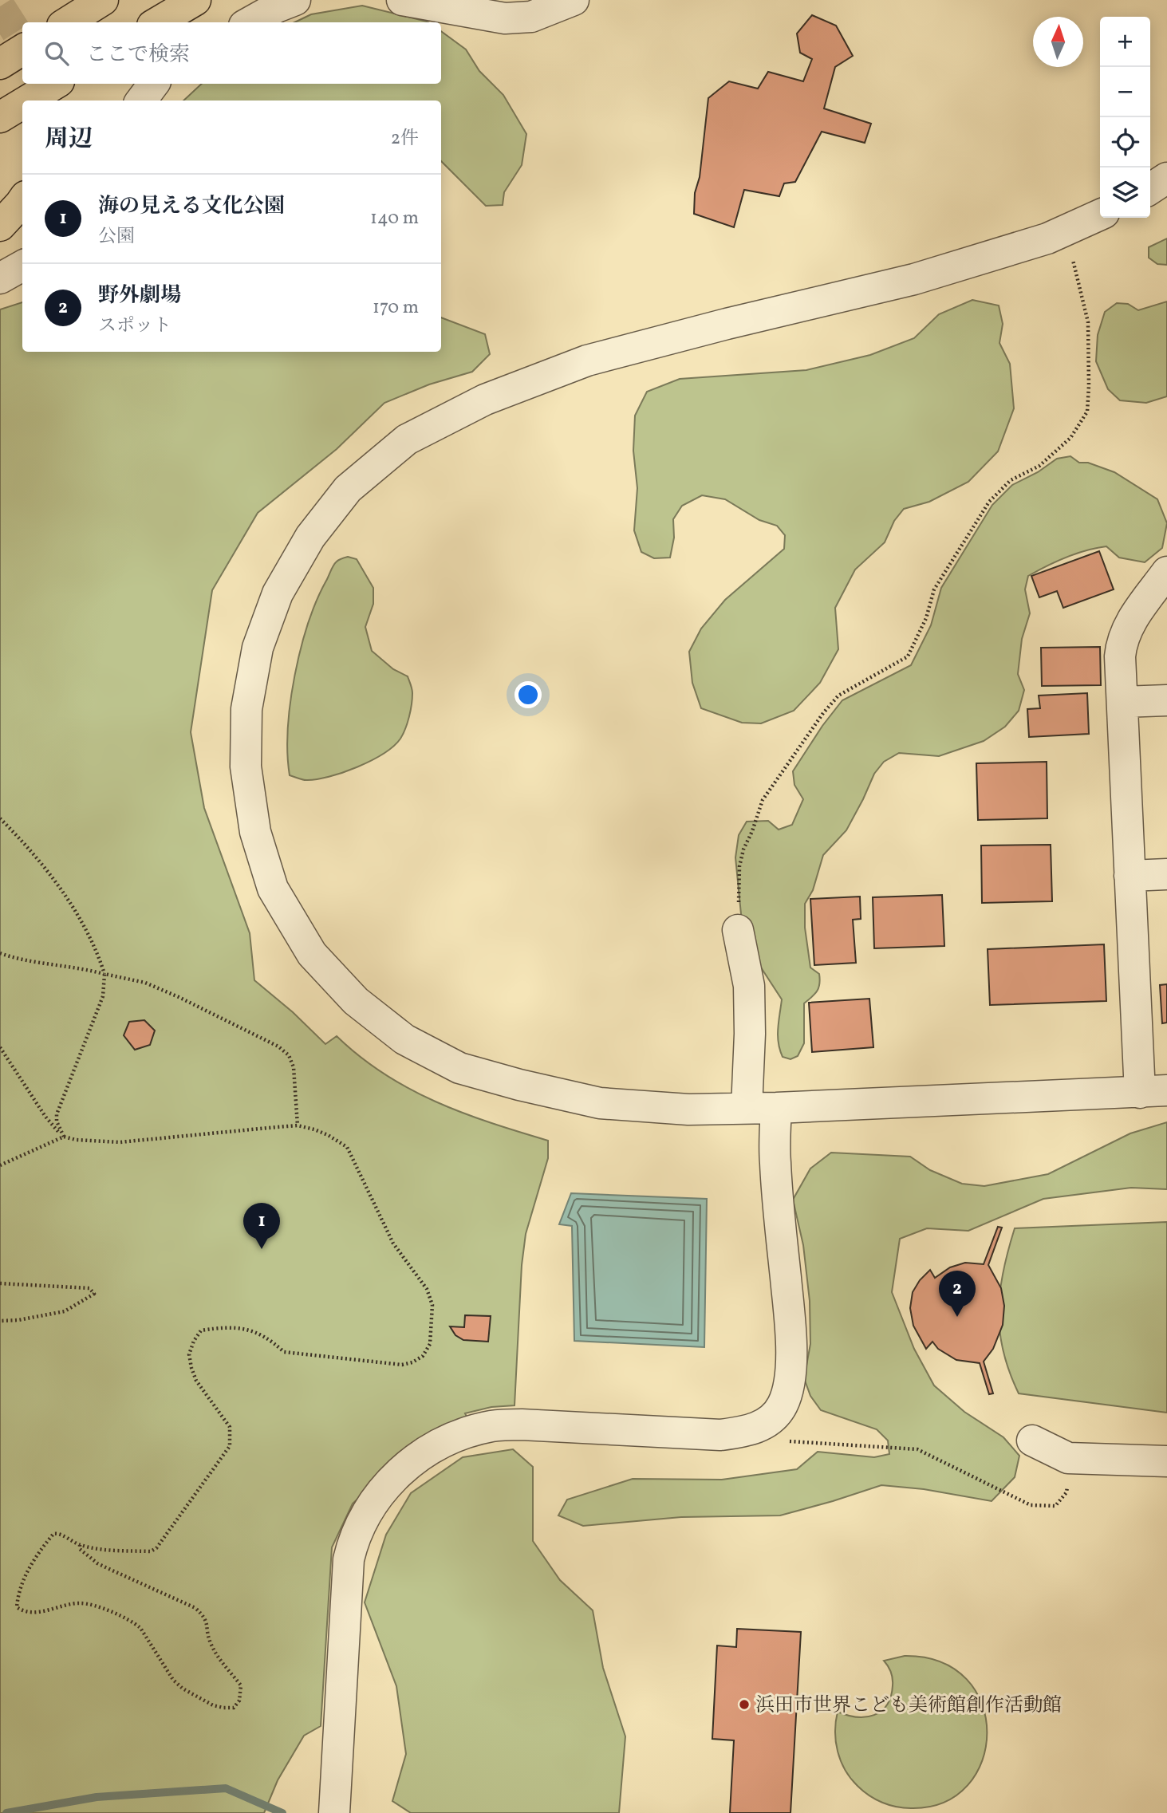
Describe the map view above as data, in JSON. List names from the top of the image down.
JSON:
{
  "places": ["浜田市世界こども美術館創作活動館"],
  "north": "top",
  "page": {
    "map_buttons": ["+", "−"],
    "search": "ここで検索",
    "heading": ["周辺", "2件"],
    "list": [
      {
        "mark": "1",
        "name": "海の見える文化公園",
        "note": "公園",
        "value": "140 m"
      },
      {
        "mark": "2",
        "name": "野外劇場",
        "note": "スポット",
        "value": "170 m"
      }
    ],
    "pins": ["1", "2"]
  }
}
